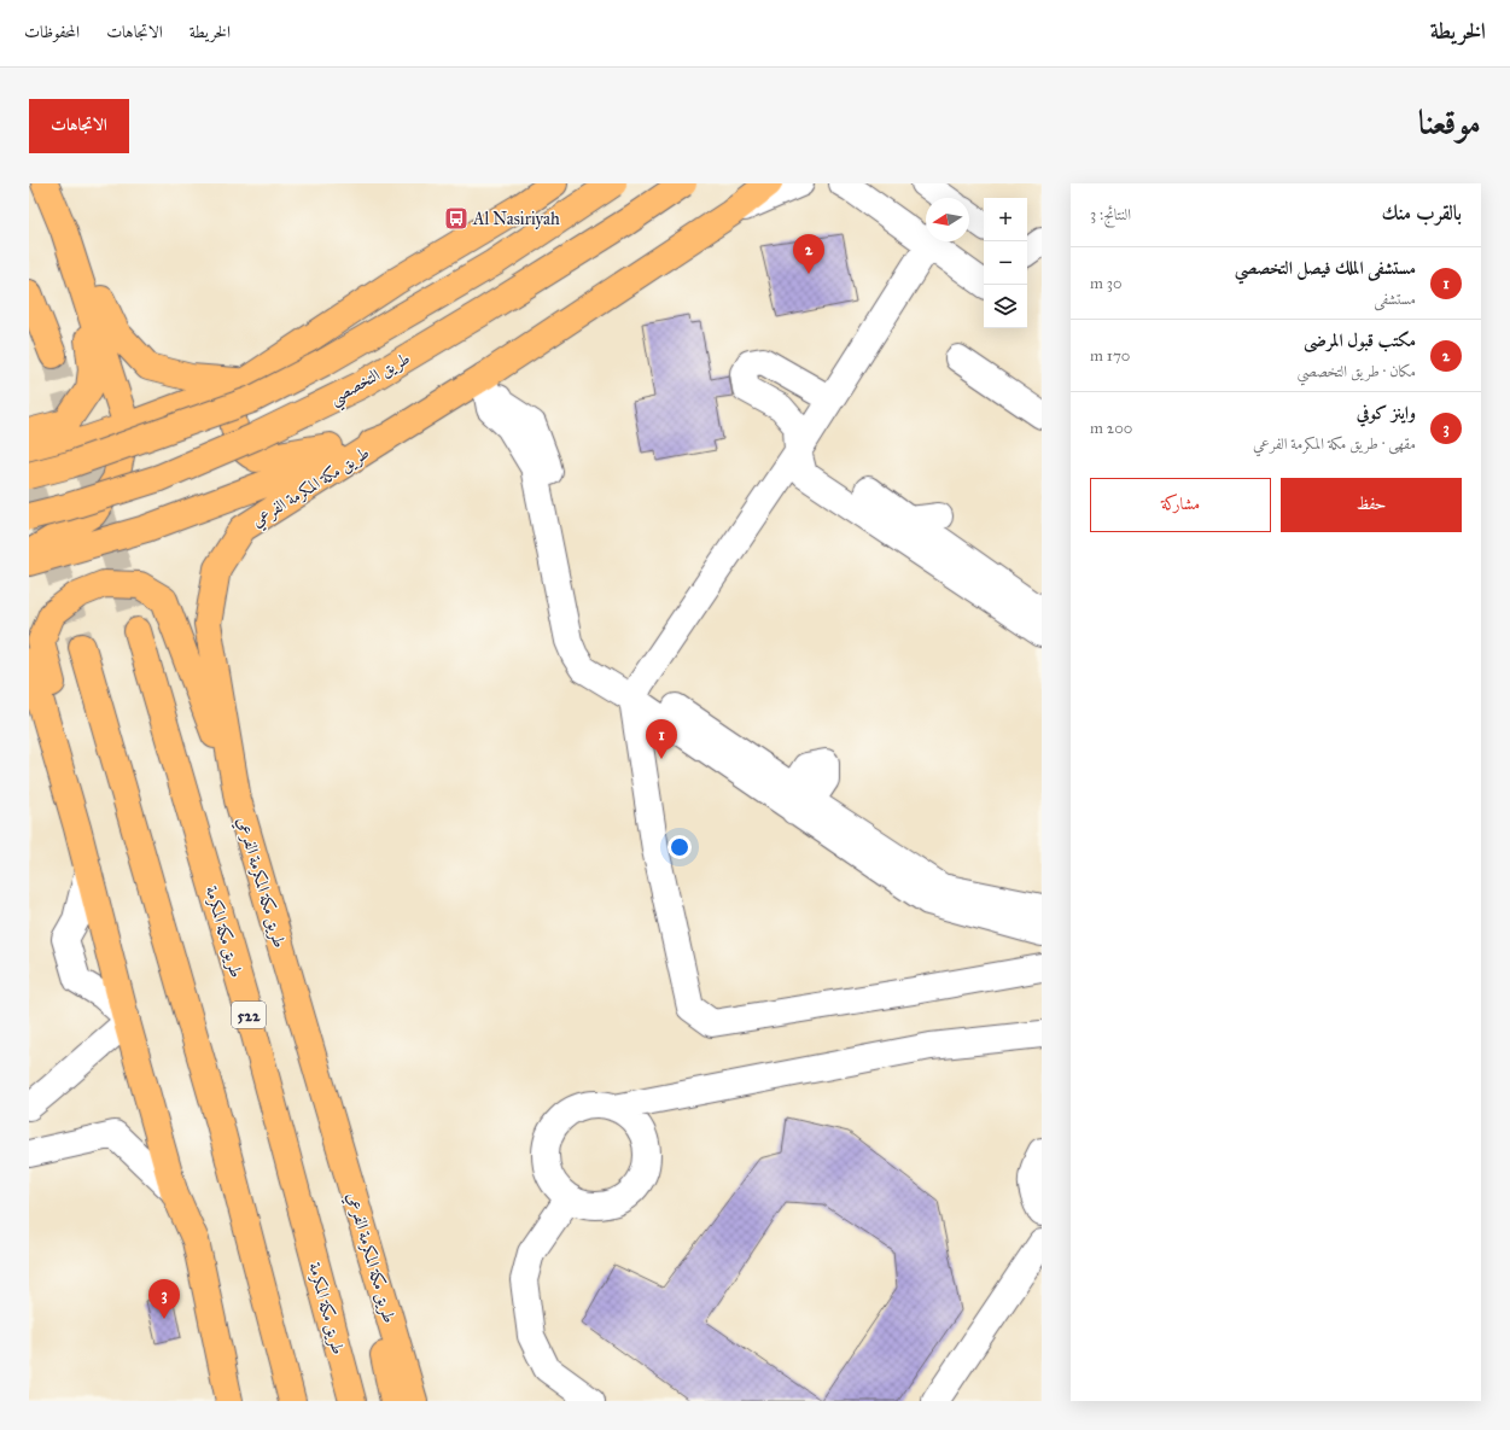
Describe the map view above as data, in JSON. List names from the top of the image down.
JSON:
{
  "streets": {
    "main road": [
      "طريق التخصصي",
      "طريق مكة المكرمة الفرعي",
      "طريق مكة المكرمة",
      "522"
    ]
  },
  "places": {
    "bus stop": ["Al Nasiriyah"]
  },
  "north": "left",
  "page": {
    "header": "الخريطة",
    "nav": ["الخريطة", "الاتجاهات", "المحفوظات"],
    "title": "موقعنا",
    "buttons": [
      "الاتجاهات",
      ["حفظ", "مشاركة"]
    ],
    "heading": ["بالقرب منك", "النتائج: 3"],
    "map_buttons": ["+", "−"],
    "pins": ["2", "1", "3"],
    "list": [
      {
        "mark": "1",
        "name": "مستشفى الملك فيصل التخصصي",
        "note": "مستشفى",
        "value": "30 m"
      },
      {
        "mark": "2",
        "name": "مكتب قبول المرضى",
        "note": "مكان · طريق التخصصي",
        "value": "170 m"
      },
      {
        "mark": "3",
        "name": "واينز كوفي",
        "note": "مقهى · طريق مكة المكرمة الفرعي",
        "value": "200 m"
      }
    ]
  }
}
